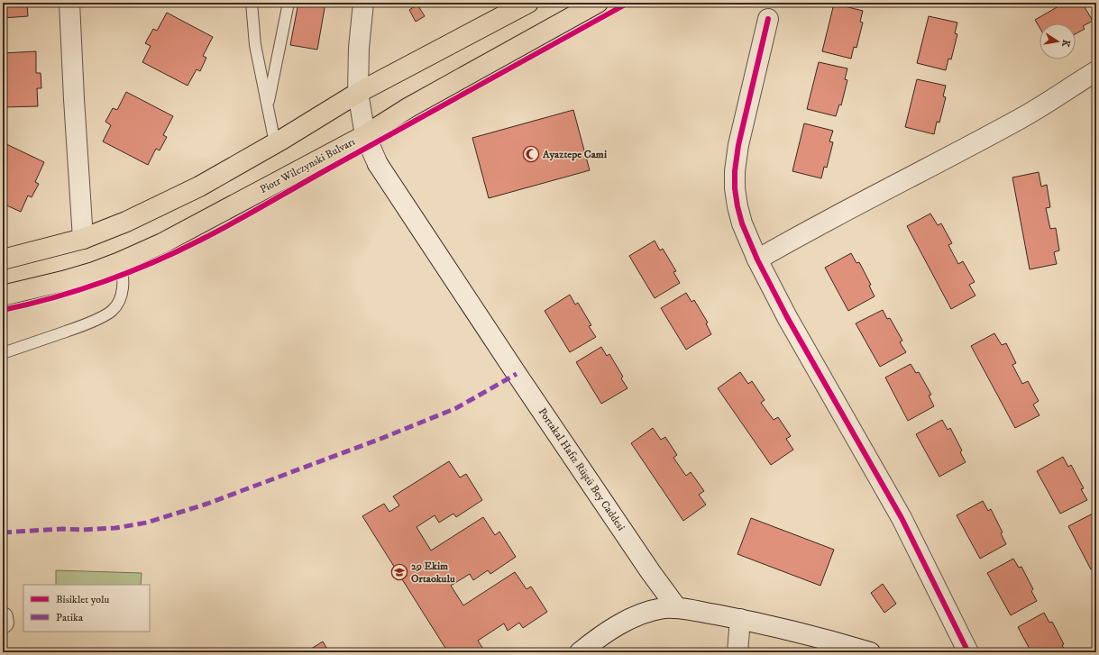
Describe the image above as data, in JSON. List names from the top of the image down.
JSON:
{
  "streets": {
    "main road": ["Piotr Wilczynski Bulvarı"],
    "street": ["Portakal Hafız Rüştü Bey Caddesi"]
  },
  "crossings": [
    ["Piotr Wilczynski Bulvarı", "Portakal Hafız Rüştü Bey Caddesi"]
  ],
  "places": {
    "mosque": ["Ayaztepe Cami"],
    "school or university": ["29 Ekim Ortaokulu"]
  },
  "legend": ["Bisiklet yolu", "Patika"],
  "north": "right"
}
